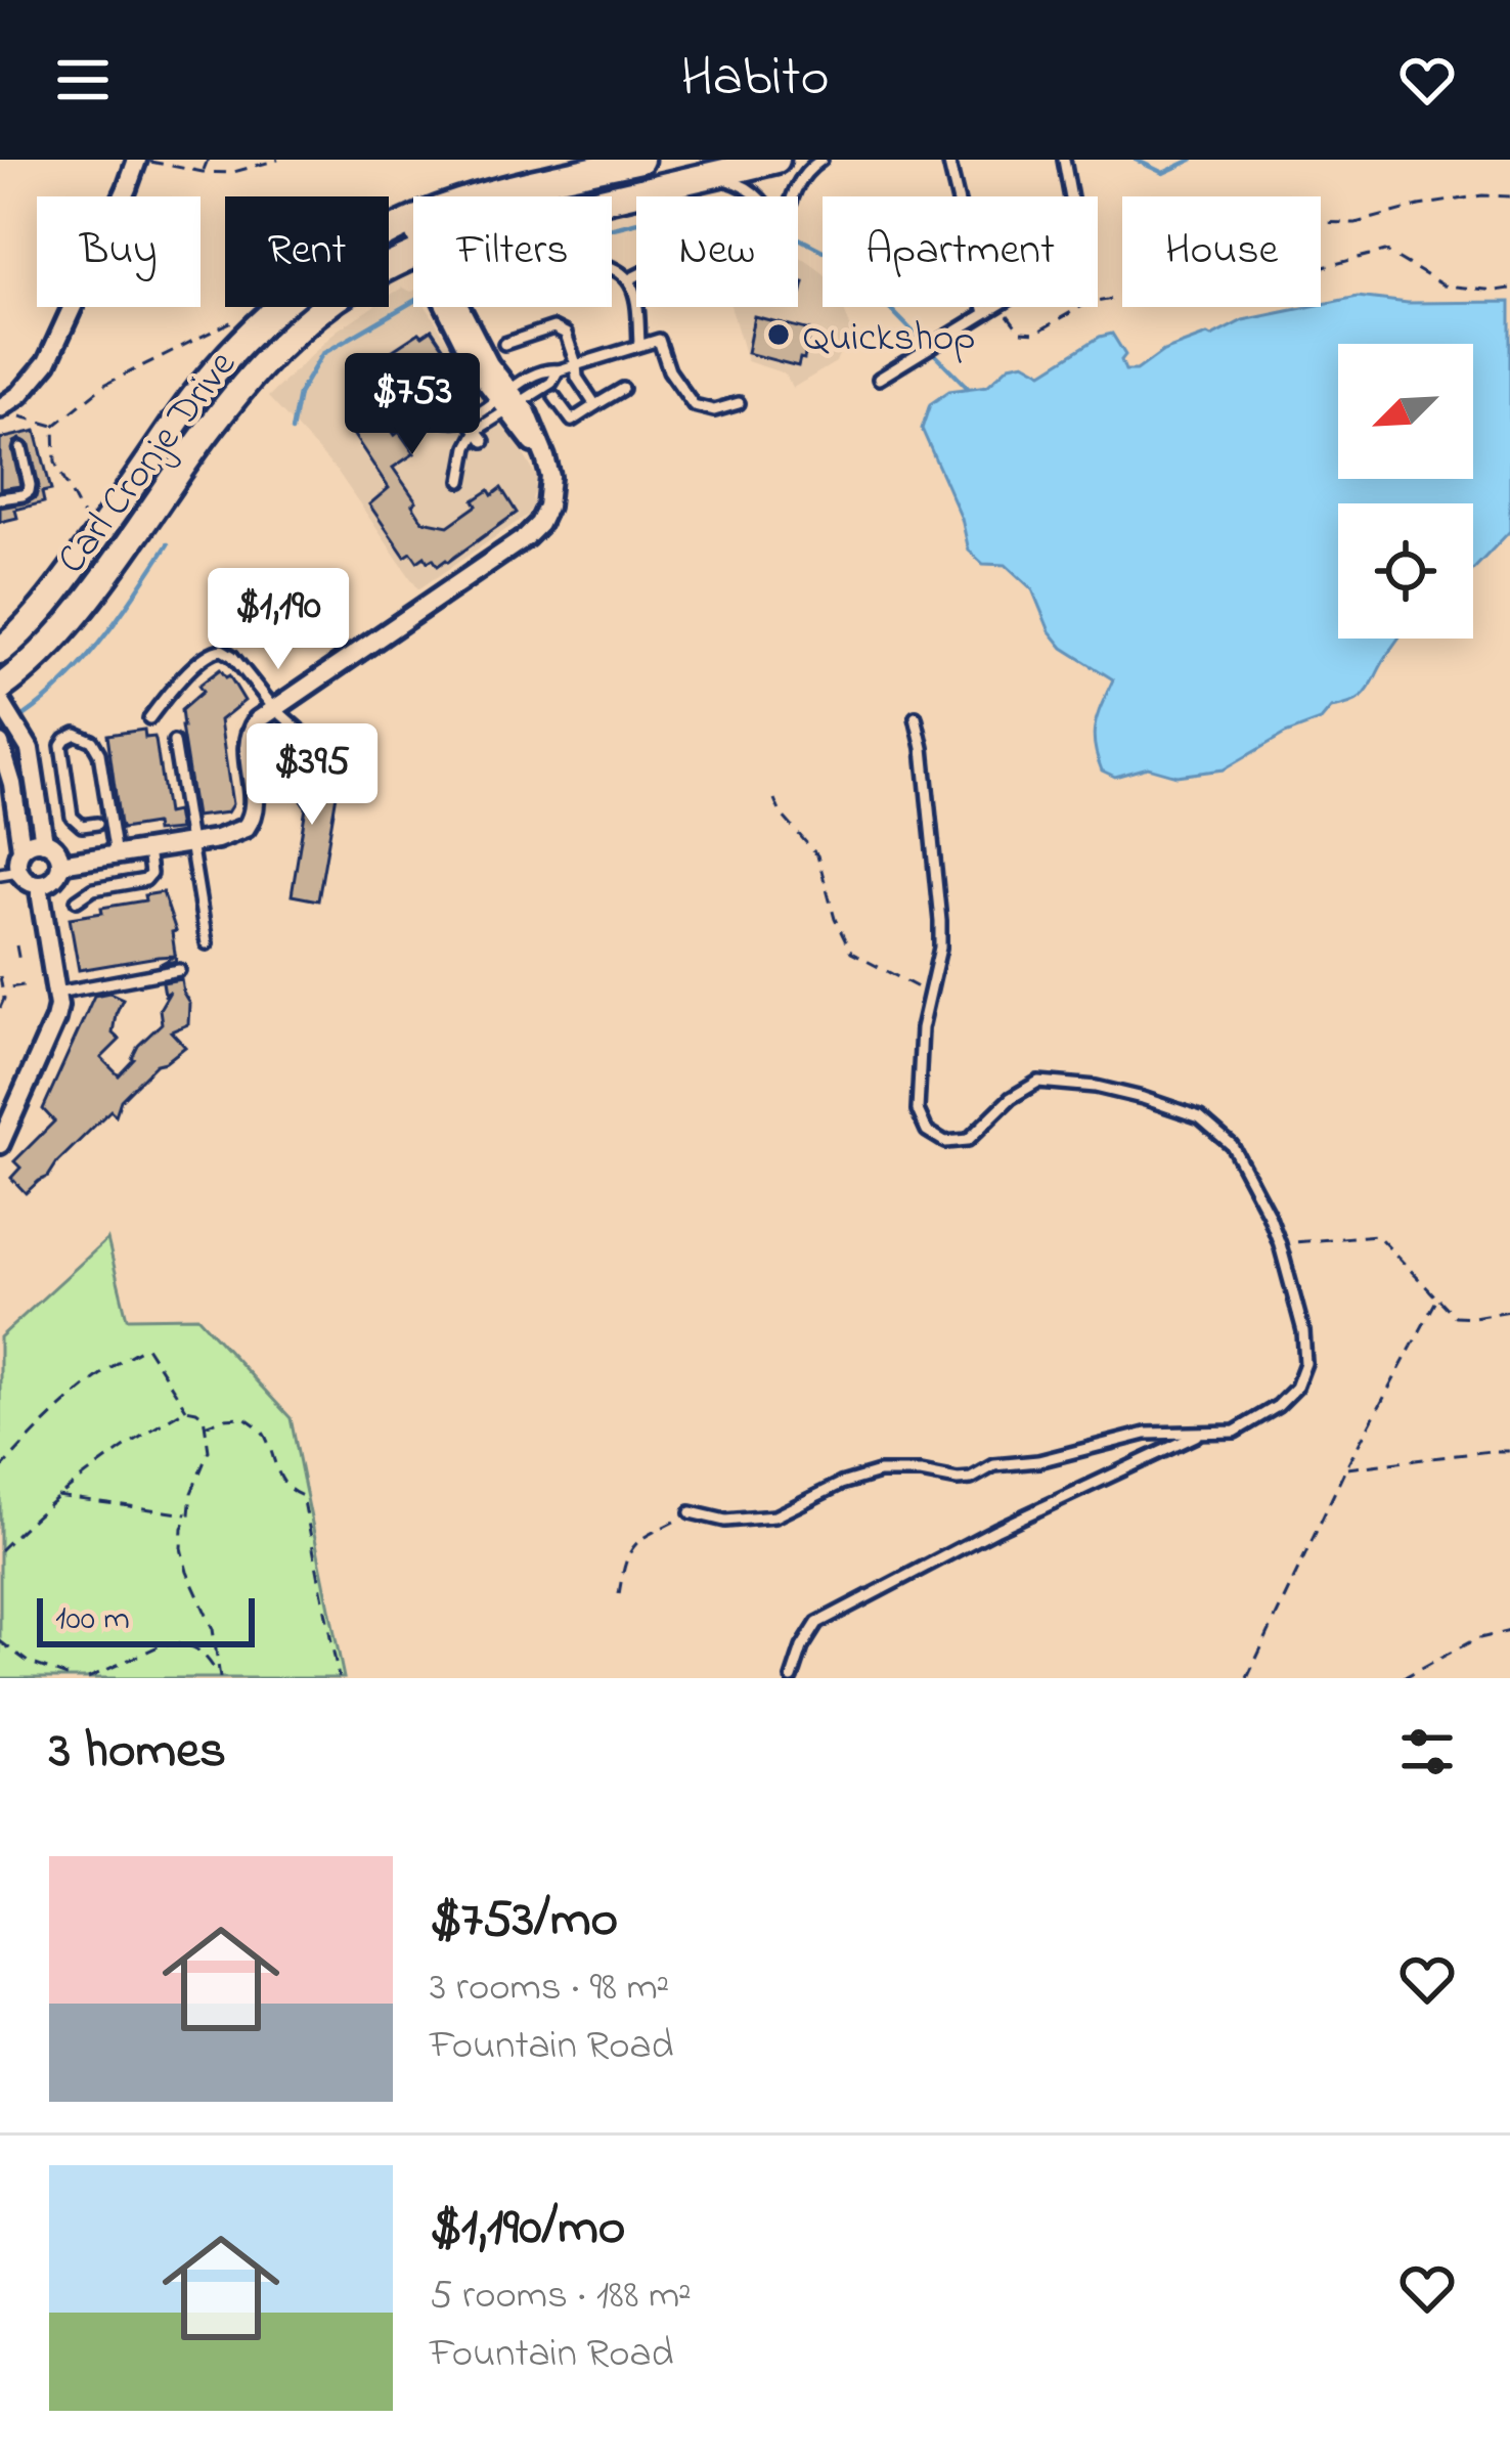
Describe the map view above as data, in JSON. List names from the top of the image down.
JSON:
{
  "streets": {
    "main road": ["Carl Cronje Drive"]
  },
  "places": ["Quickshop"],
  "scale_bar": "100 m",
  "north": "bottom left",
  "page": {
    "header": "Habito",
    "chip": [
      "Buy",
      "Rent",
      "Filters",
      "New",
      "Apartment",
      "House"
    ],
    "price": ["$753", "$1,190", "$395"],
    "scale": "100 m",
    "heading": "3 homes",
    "list": [
      {
        "name": "$753/mo",
        "note": "3 rooms · 98 m² · Fountain Road"
      },
      {
        "name": "$1,190/mo",
        "note": "5 rooms · 188 m² · Fountain Road"
      }
    ]
  }
}
